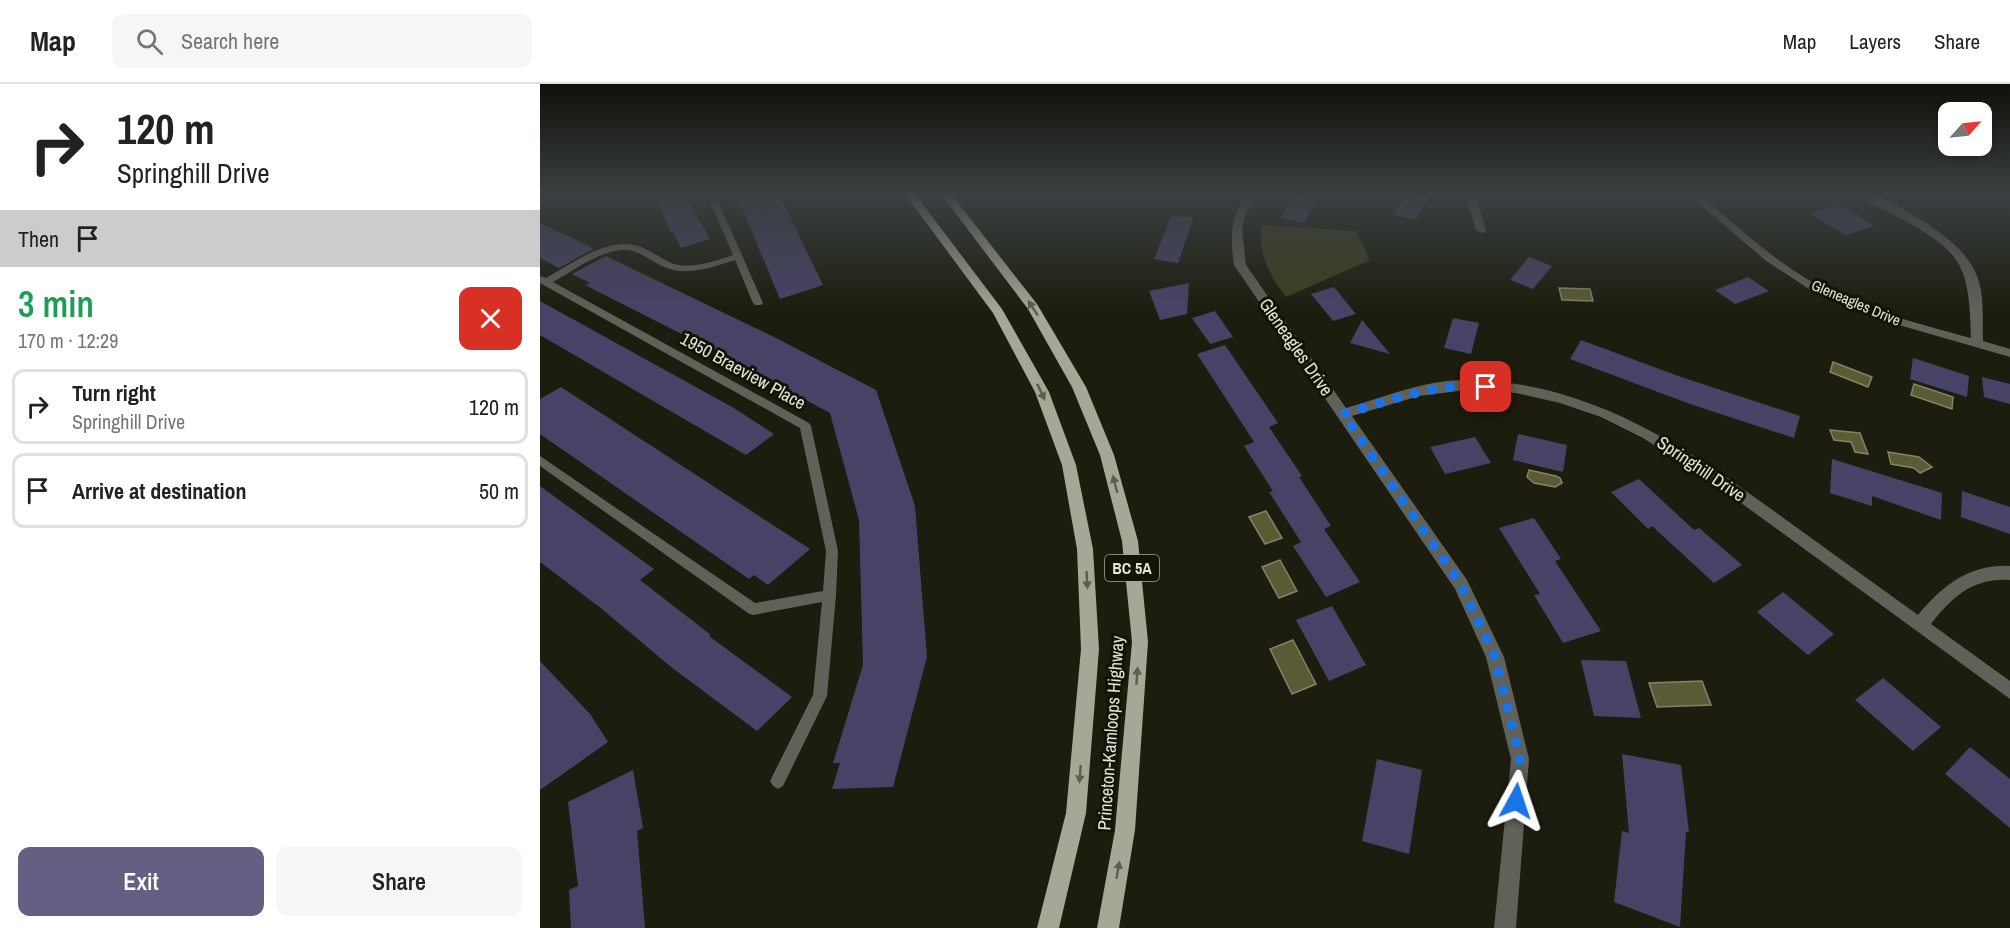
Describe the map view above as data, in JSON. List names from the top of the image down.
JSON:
{
  "streets": {
    "main road": ["BC 5A", "Princeton-Kamloops Highway"],
    "street": ["Gleneagles Drive", "Springhill Drive"],
    "lane": ["1950 Braeview Place"]
  },
  "crossings": [
    ["Gleneagles Drive", "Springhill Drive"]
  ],
  "north": "top right",
  "page": {
    "header": "Map",
    "search": "Search here",
    "nav": ["Map", "Layers", "Share"],
    "turn": ["120 m", "Springhill Drive"],
    "then": "Then",
    "heading": ["3 min", "170 m · 12:29"],
    "list": [
      {
        "name": "Turn right",
        "note": "Springhill Drive",
        "value": "120 m"
      },
      {
        "name": "Arrive at destination",
        "value": "50 m"
      }
    ],
    "buttons": ["Exit", "Share"]
  }
}
